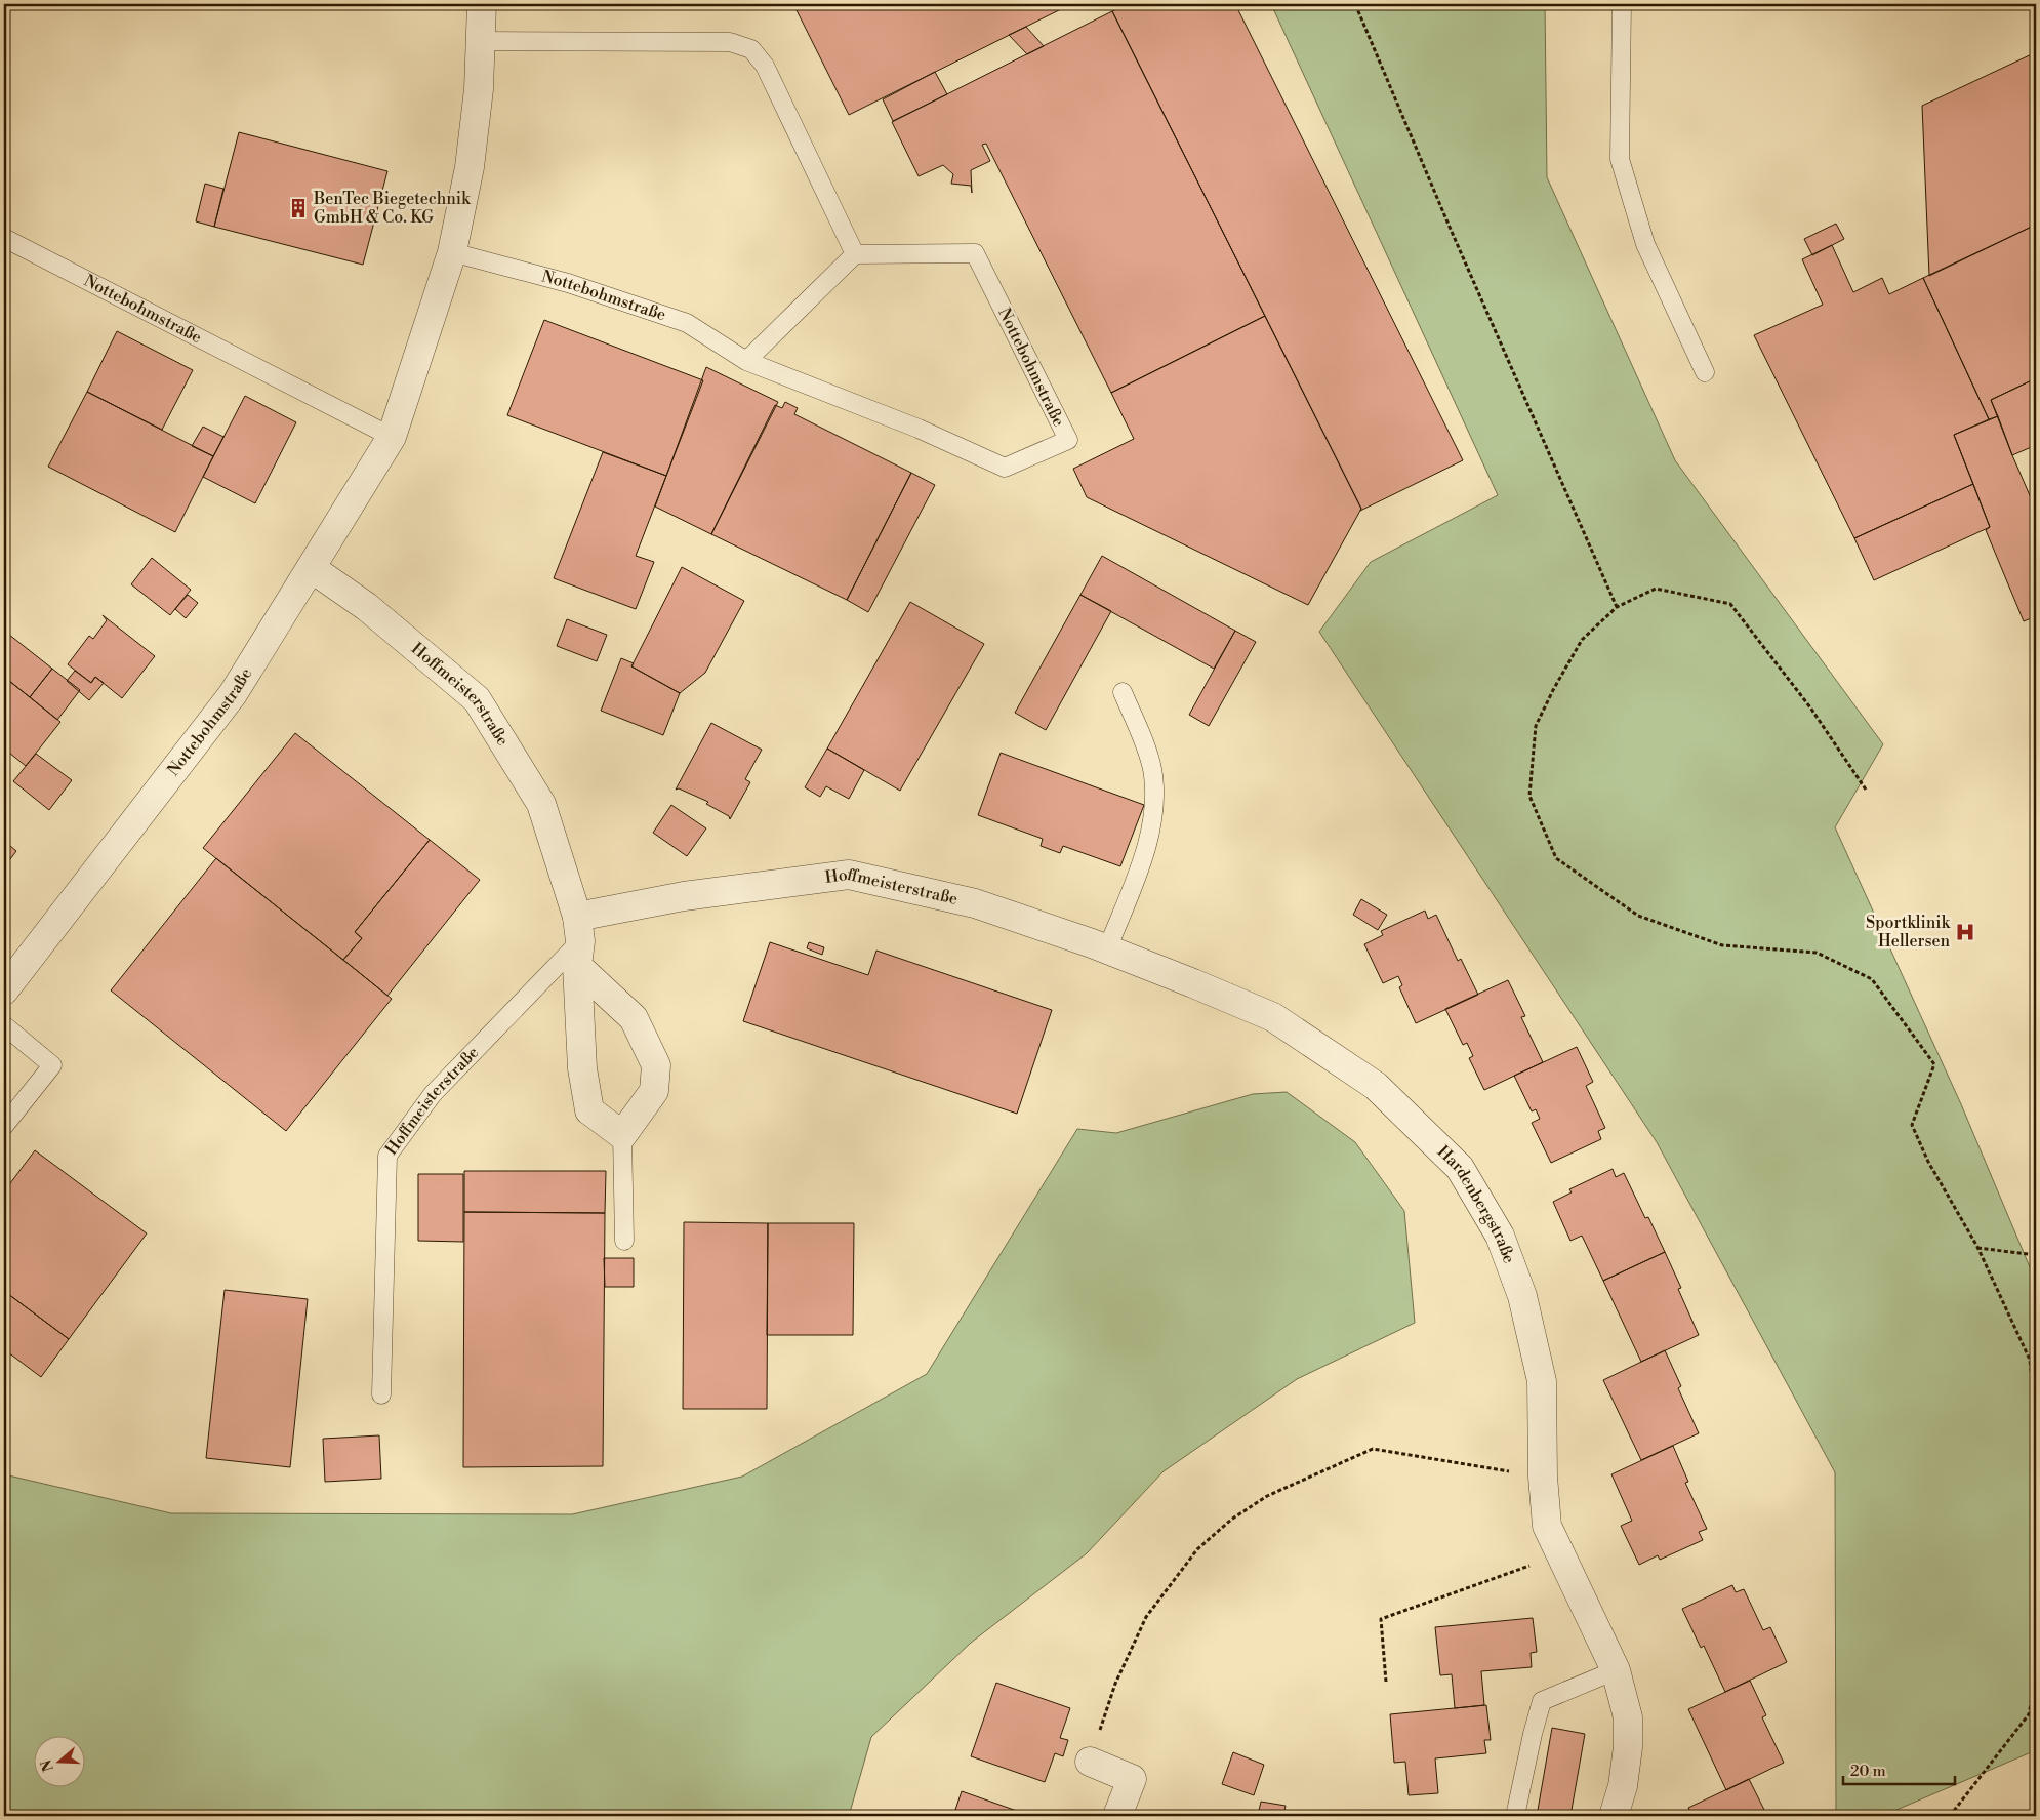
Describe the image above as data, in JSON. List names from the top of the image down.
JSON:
{
  "streets": {
    "street": ["Nottebohmstraße", "Hoffmeisterstraße", "Hardenbergstraße"]
  },
  "crossings": [
    ["Nottebohmstraße", "Hoffmeisterstraße"],
    ["Hoffmeisterstraße", "Hardenbergstraße"]
  ],
  "places": {
    "building": ["BenTec Biegetechnik GmbH & Co. KG"],
    "hospital": ["Sportklinik Hellersen"]
  },
  "scale_bar": "20 m",
  "north": "left"
}
